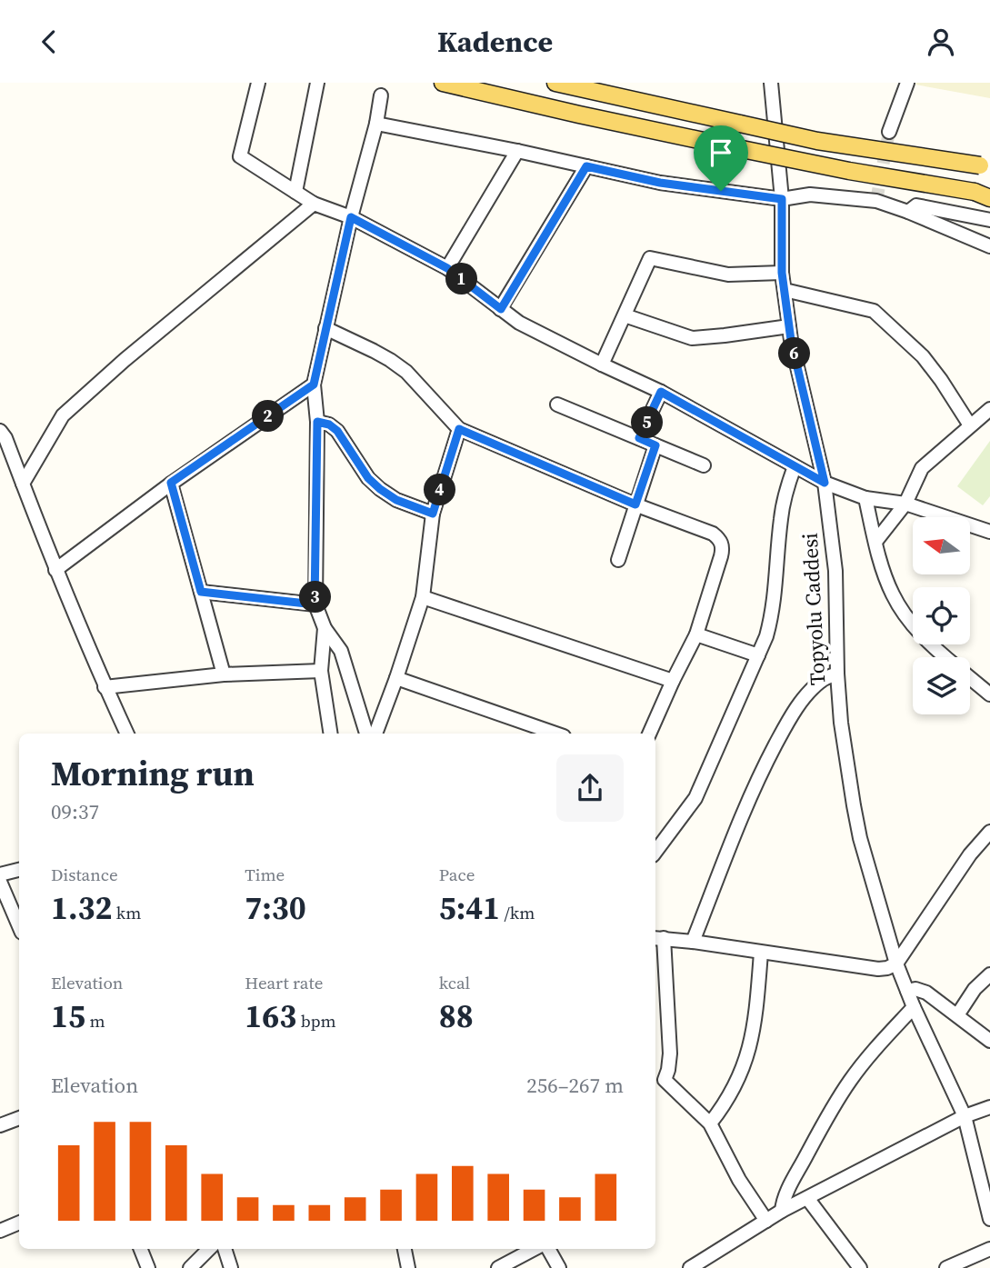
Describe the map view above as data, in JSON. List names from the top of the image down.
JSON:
{
  "streets": {
    "street": ["Topyolu Caddesi"]
  },
  "north": "left",
  "page": {
    "header": "Kadence",
    "pins": [
      "1",
      "6",
      "2",
      "5",
      "4",
      "3"
    ],
    "heading": ["Morning run", "09:37"],
    "stats": [
      ["Distance", "1.32 km"],
      ["Time", "7:30"],
      ["Pace", "5:41 /km"],
      ["Elevation", "15 m"],
      ["Heart rate", "163 bpm"],
      ["kcal", "88"]
    ],
    "chart": ["Elevation", "256–267 m"]
  }
}
